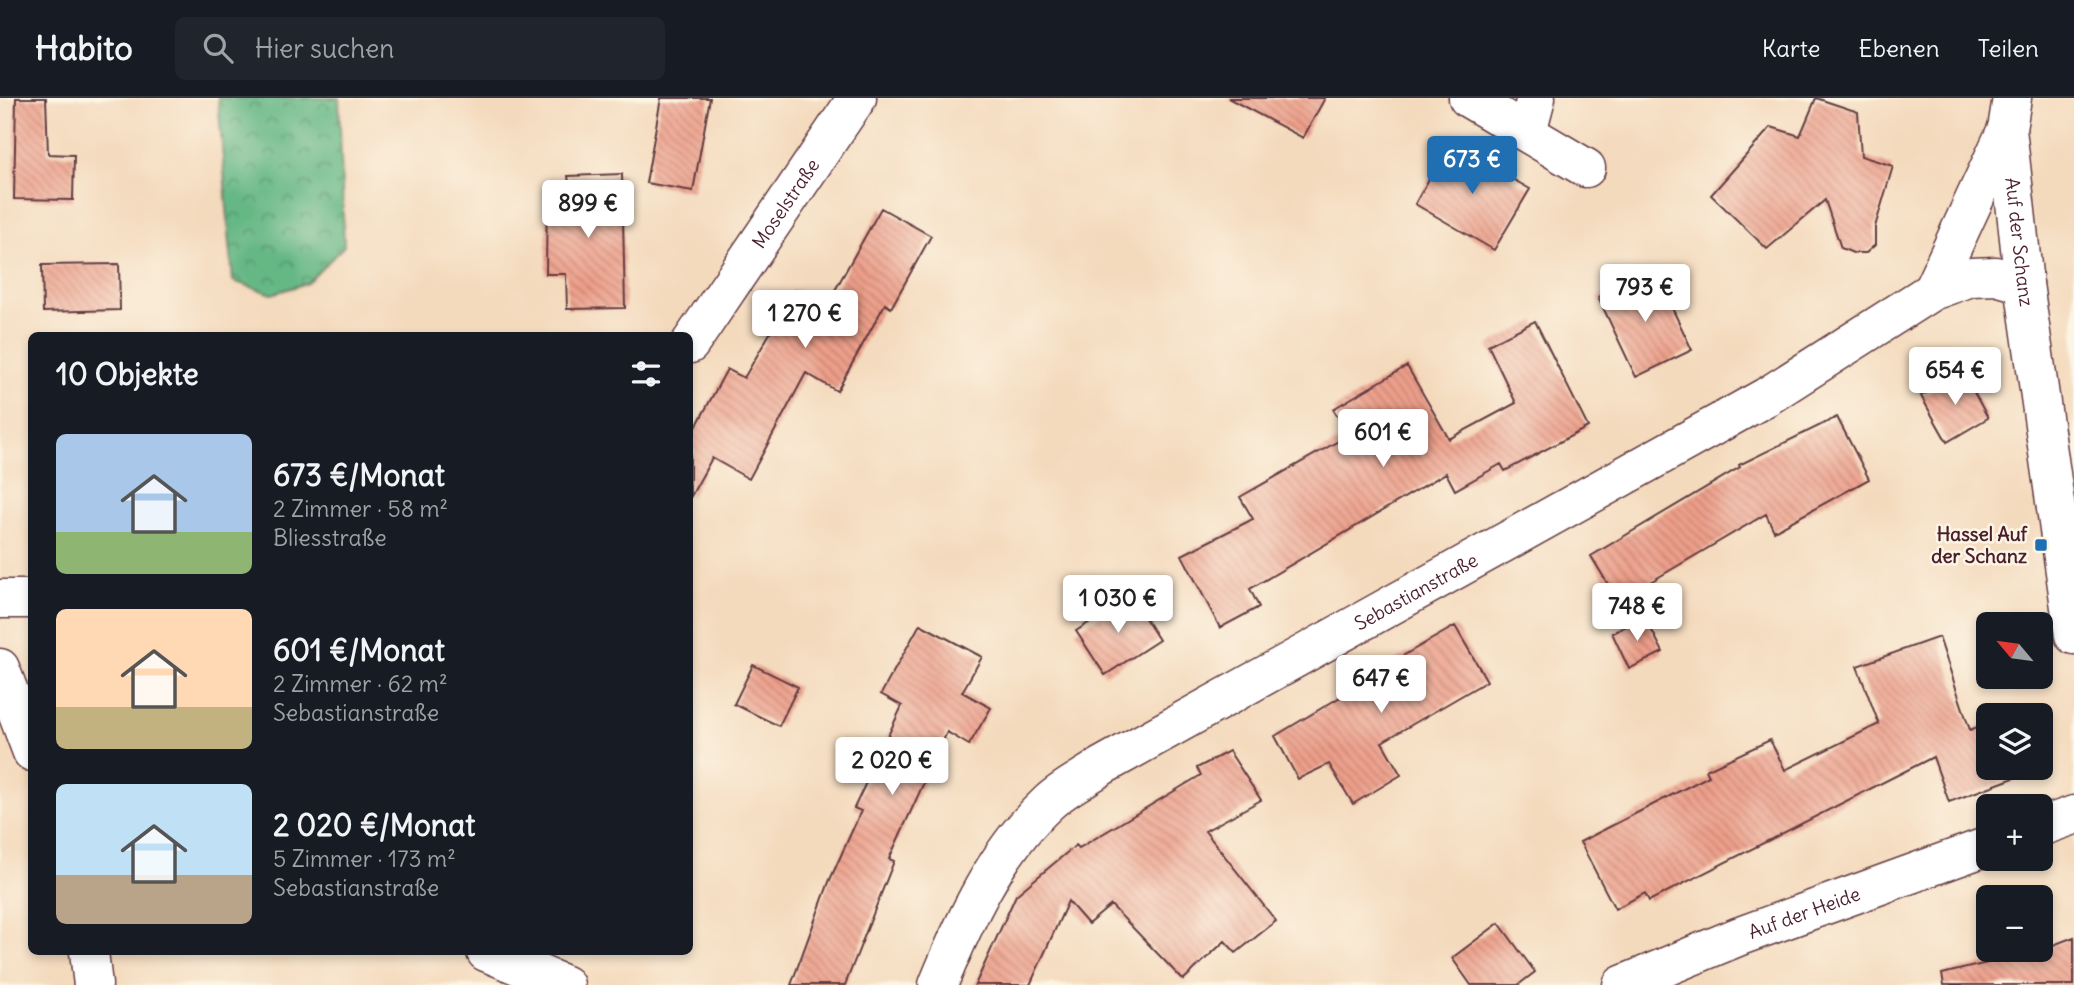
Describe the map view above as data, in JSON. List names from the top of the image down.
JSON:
{
  "streets": {
    "street": [
      "Moselstraße",
      "Auf der Schanz",
      "Sebastianstraße",
      "Auf der Heide"
    ]
  },
  "crossings": [
    ["Auf der Schanz", "Sebastianstraße"]
  ],
  "places": {
    "transit": ["Hassel Auf der Schanz"]
  },
  "north": "top left",
  "page": {
    "header": "Habito",
    "search": "Hier suchen",
    "nav": ["Karte", "Ebenen", "Teilen"],
    "price": [
      "673 €",
      "899 €",
      "793 €",
      "1 270 €",
      "654 €",
      "601 €",
      "1 030 €",
      "748 €",
      "647 €",
      "2 020 €"
    ],
    "heading": "10 Objekte",
    "list": [
      {
        "name": "673 €/Monat",
        "note": "2 Zimmer · 58 m² · Bliesstraße"
      },
      {
        "name": "601 €/Monat",
        "note": "2 Zimmer · 62 m² · Sebastianstraße"
      },
      {
        "name": "2 020 €/Monat",
        "note": "5 Zimmer · 173 m² · Sebastianstraße"
      }
    ],
    "map_buttons": ["+", "−"]
  }
}
